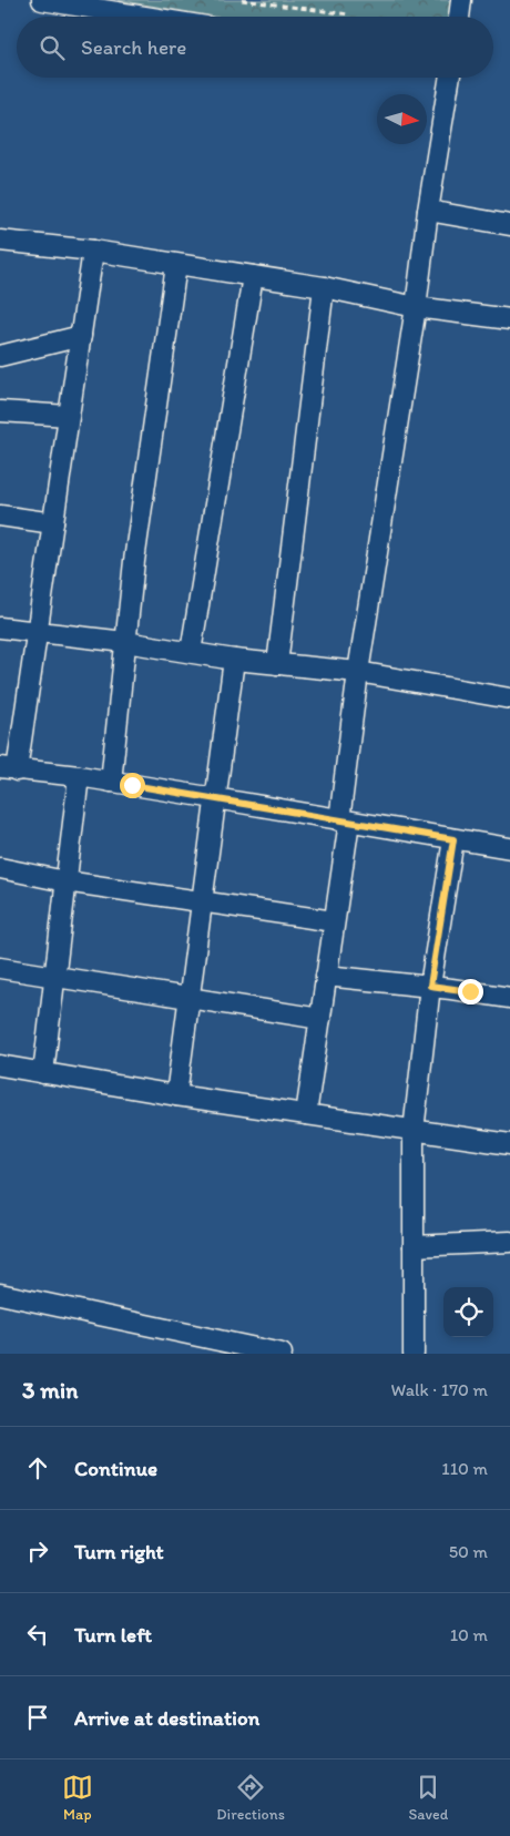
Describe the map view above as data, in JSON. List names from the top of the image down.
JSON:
{
  "north": "right",
  "page": {
    "search": "Search here",
    "heading": ["3 min", "Walk · 170 m"],
    "list": [
      ["Continue", "110 m"],
      ["Turn right", "50 m"],
      ["Turn left", "10 m"],
      "Arrive at destination"
    ],
    "nav": ["Map", "Directions", "Saved"]
  }
}
